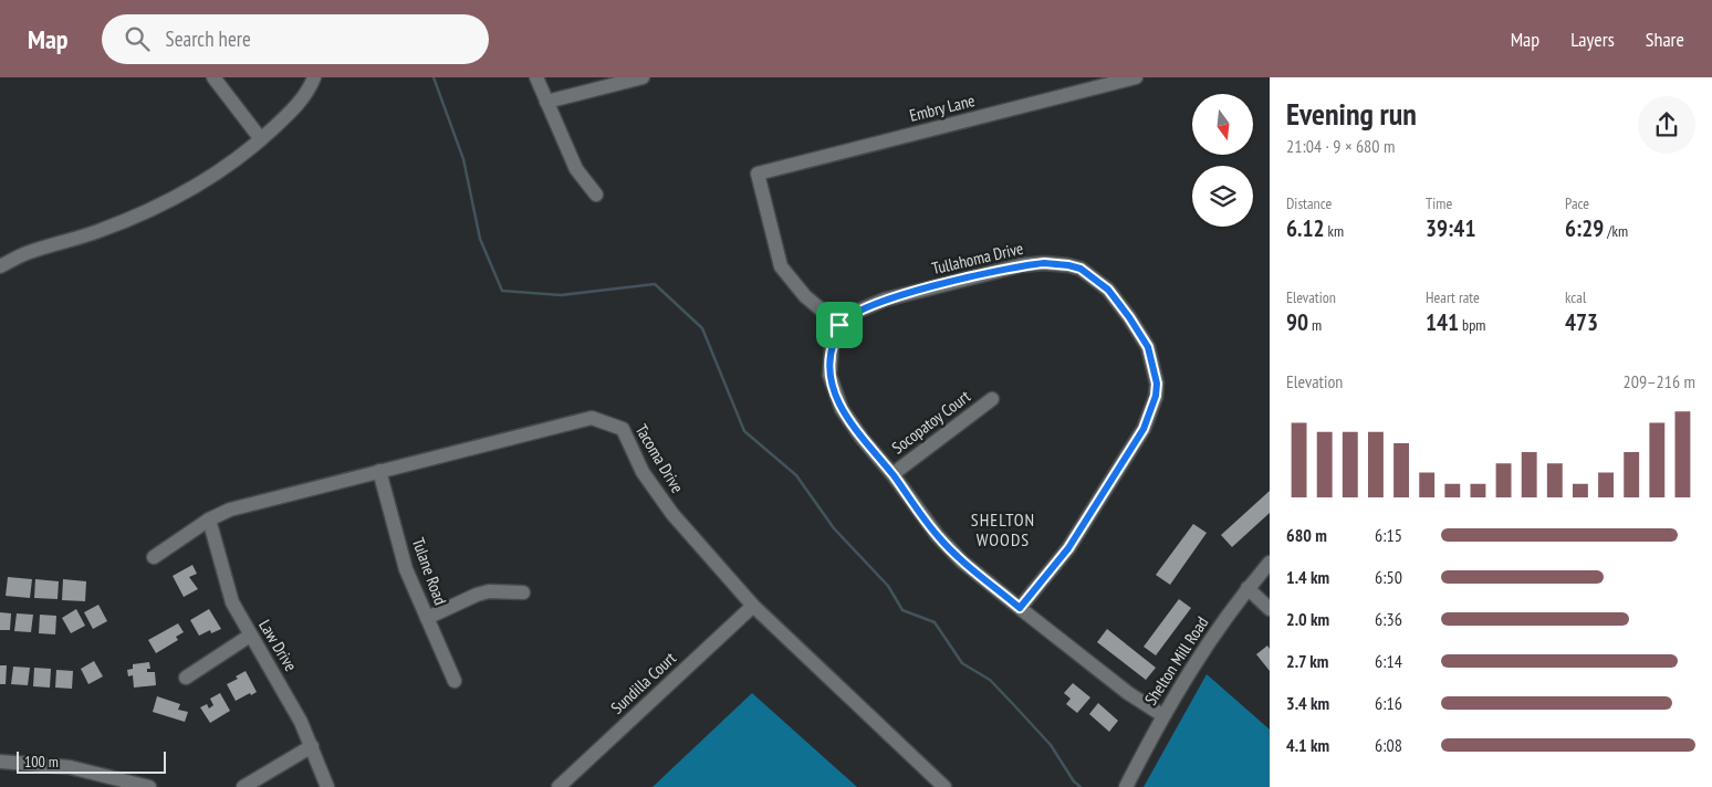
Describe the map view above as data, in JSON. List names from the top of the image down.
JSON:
{
  "streets": {
    "street": [
      "Embry Lane",
      "Tullahoma Drive",
      "Socopatoy Court",
      "Tacoma Drive",
      "Tulane Road",
      "Law Drive",
      "Shelton Mill Road",
      "Sundilla Court"
    ]
  },
  "crossings": [
    ["Embry Lane", "Tullahoma Drive"],
    ["Tacoma Drive", "Tulane Road"],
    ["Tacoma Drive", "Law Drive"],
    ["Tacoma Drive", "Sundilla Court"]
  ],
  "districts": ["SHELTON WOODS"],
  "scale_bar": "100 m",
  "north": "bottom",
  "page": {
    "header": "Map",
    "search": "Search here",
    "nav": ["Map", "Layers", "Share"],
    "heading": ["Evening run", "21:04 · 9 × 680 m"],
    "stats": [
      ["Distance", "6.12 km"],
      ["Time", "39:41"],
      ["Pace", "6:29 /km"],
      ["Elevation", "90 m"],
      ["Heart rate", "141 bpm"],
      ["kcal", "473"]
    ],
    "chart": ["Elevation", "209–216 m"],
    "list": [
      {
        "name": "680 m",
        "note": "6:15"
      },
      {
        "name": "1.4 km",
        "note": "6:50"
      },
      {
        "name": "2.0 km",
        "note": "6:36"
      },
      {
        "name": "2.7 km",
        "note": "6:14"
      },
      {
        "name": "3.4 km",
        "note": "6:16"
      },
      {
        "name": "4.1 km",
        "note": "6:08"
      }
    ],
    "scale": "100 m"
  }
}
